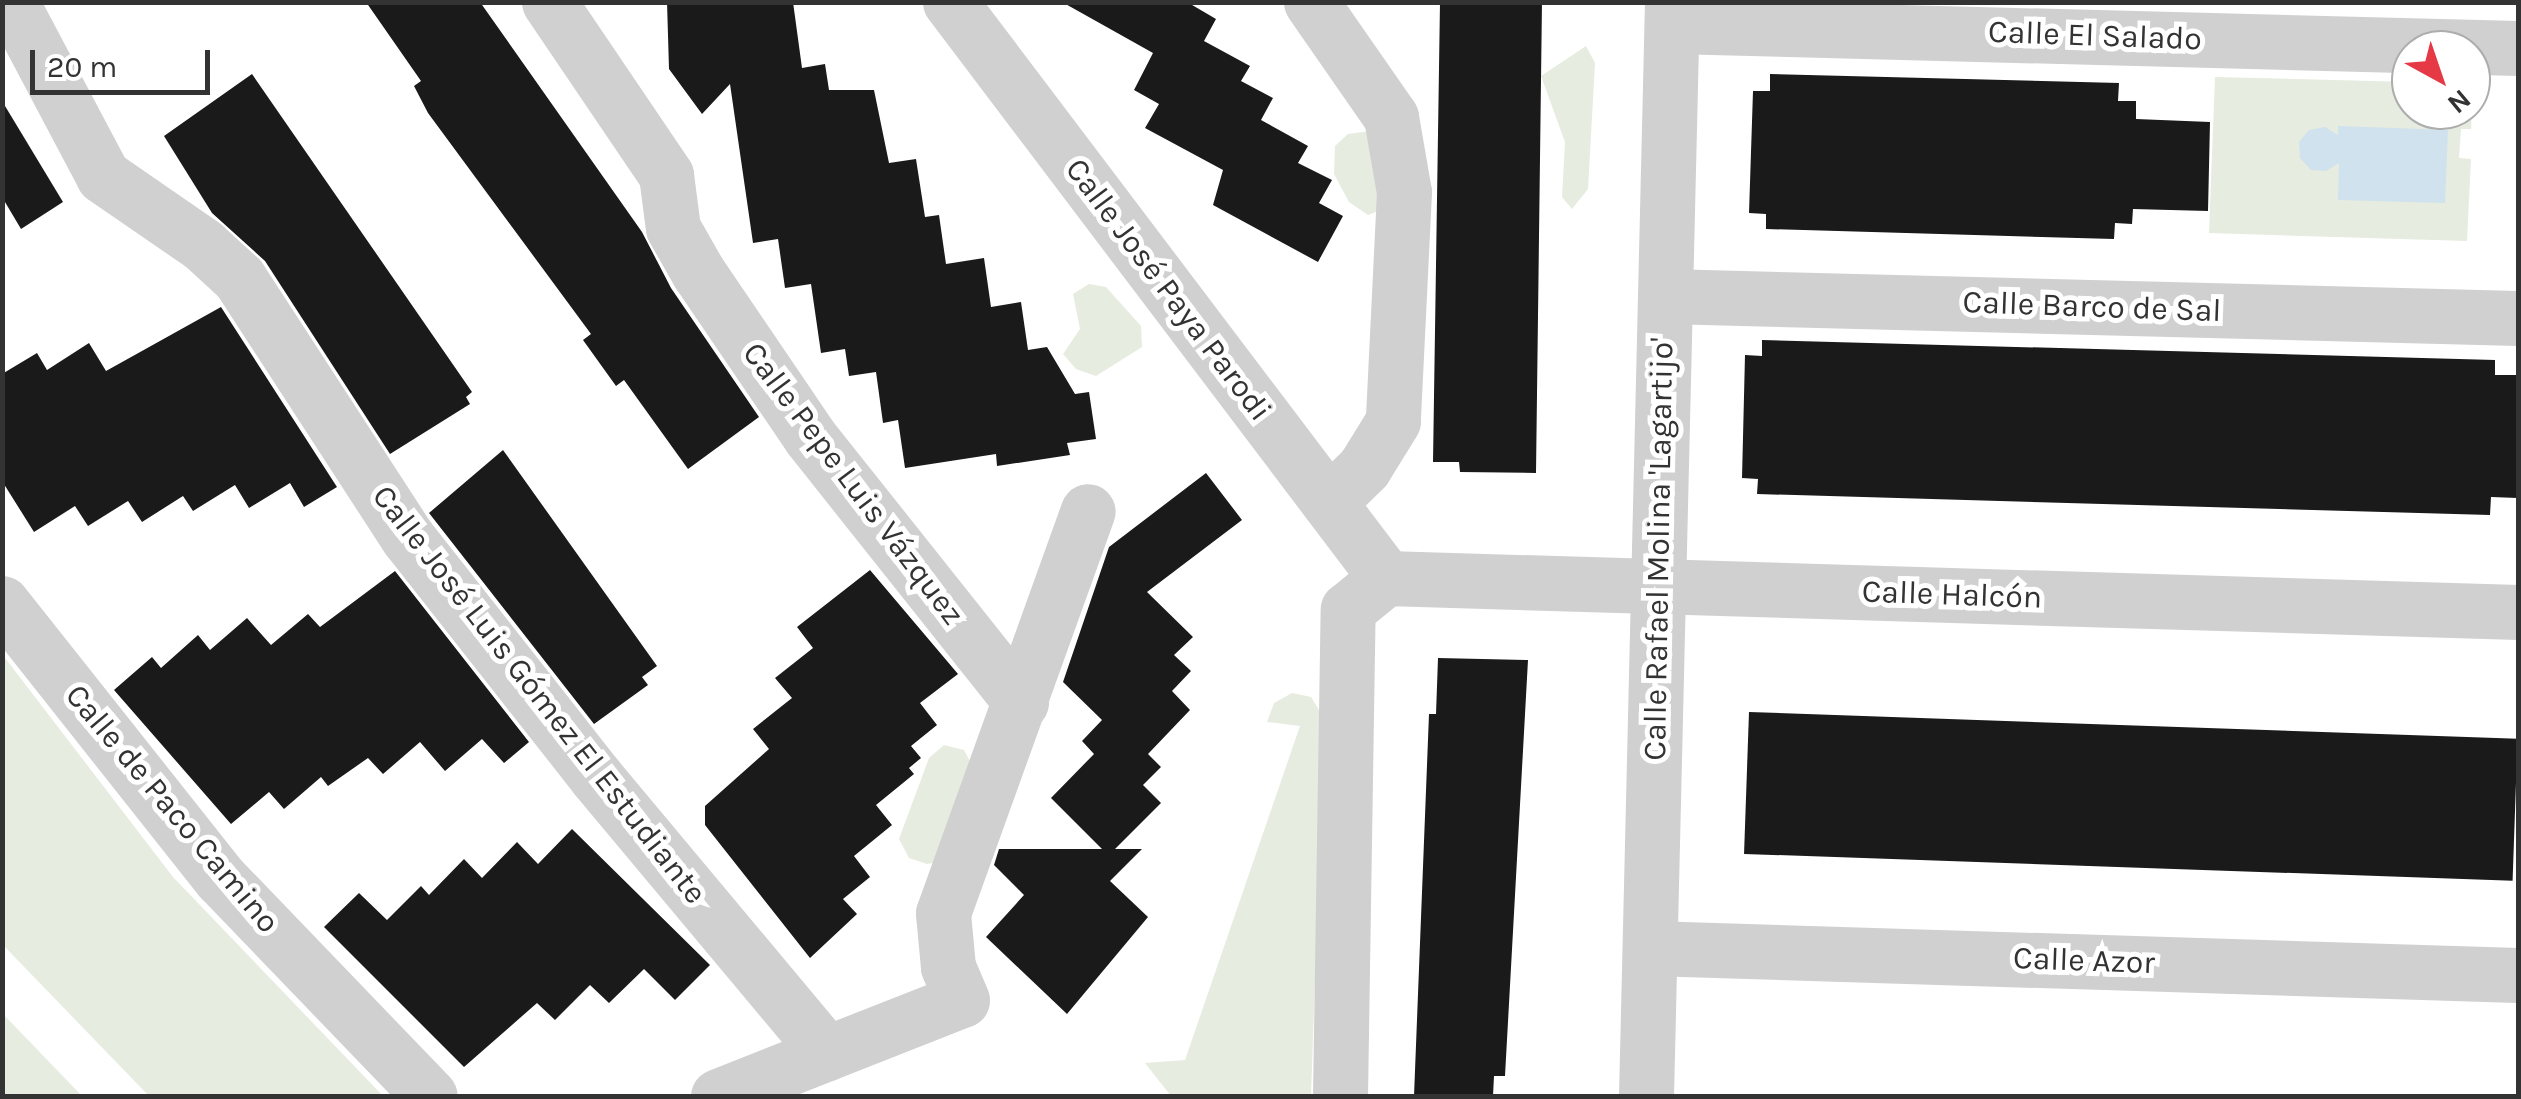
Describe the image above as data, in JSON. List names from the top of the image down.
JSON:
{
  "streets": {
    "street": [
      "Calle El Salado",
      "Calle José Paya Parodi",
      "Calle Barco de Sal",
      "Calle Pepe Luis Vázquez",
      "Calle Rafael Molina 'Lagartijo'",
      "Calle Halcón",
      "Calle José Luis Gómez El Estudiante",
      "Calle de Paco Camino",
      "Calle Azor"
    ]
  },
  "crossings": [
    ["Calle El Salado", "Calle Rafael Molina 'Lagartijo'"],
    ["Calle José Paya Parodi", "Calle Halcón"],
    ["Calle Barco de Sal", "Calle Rafael Molina 'Lagartijo'"],
    ["Calle Rafael Molina 'Lagartijo'", "Calle Halcón"],
    ["Calle Rafael Molina 'Lagartijo'", "Calle Azor"]
  ],
  "scale_bar": "20 m",
  "north": "bottom right"
}
